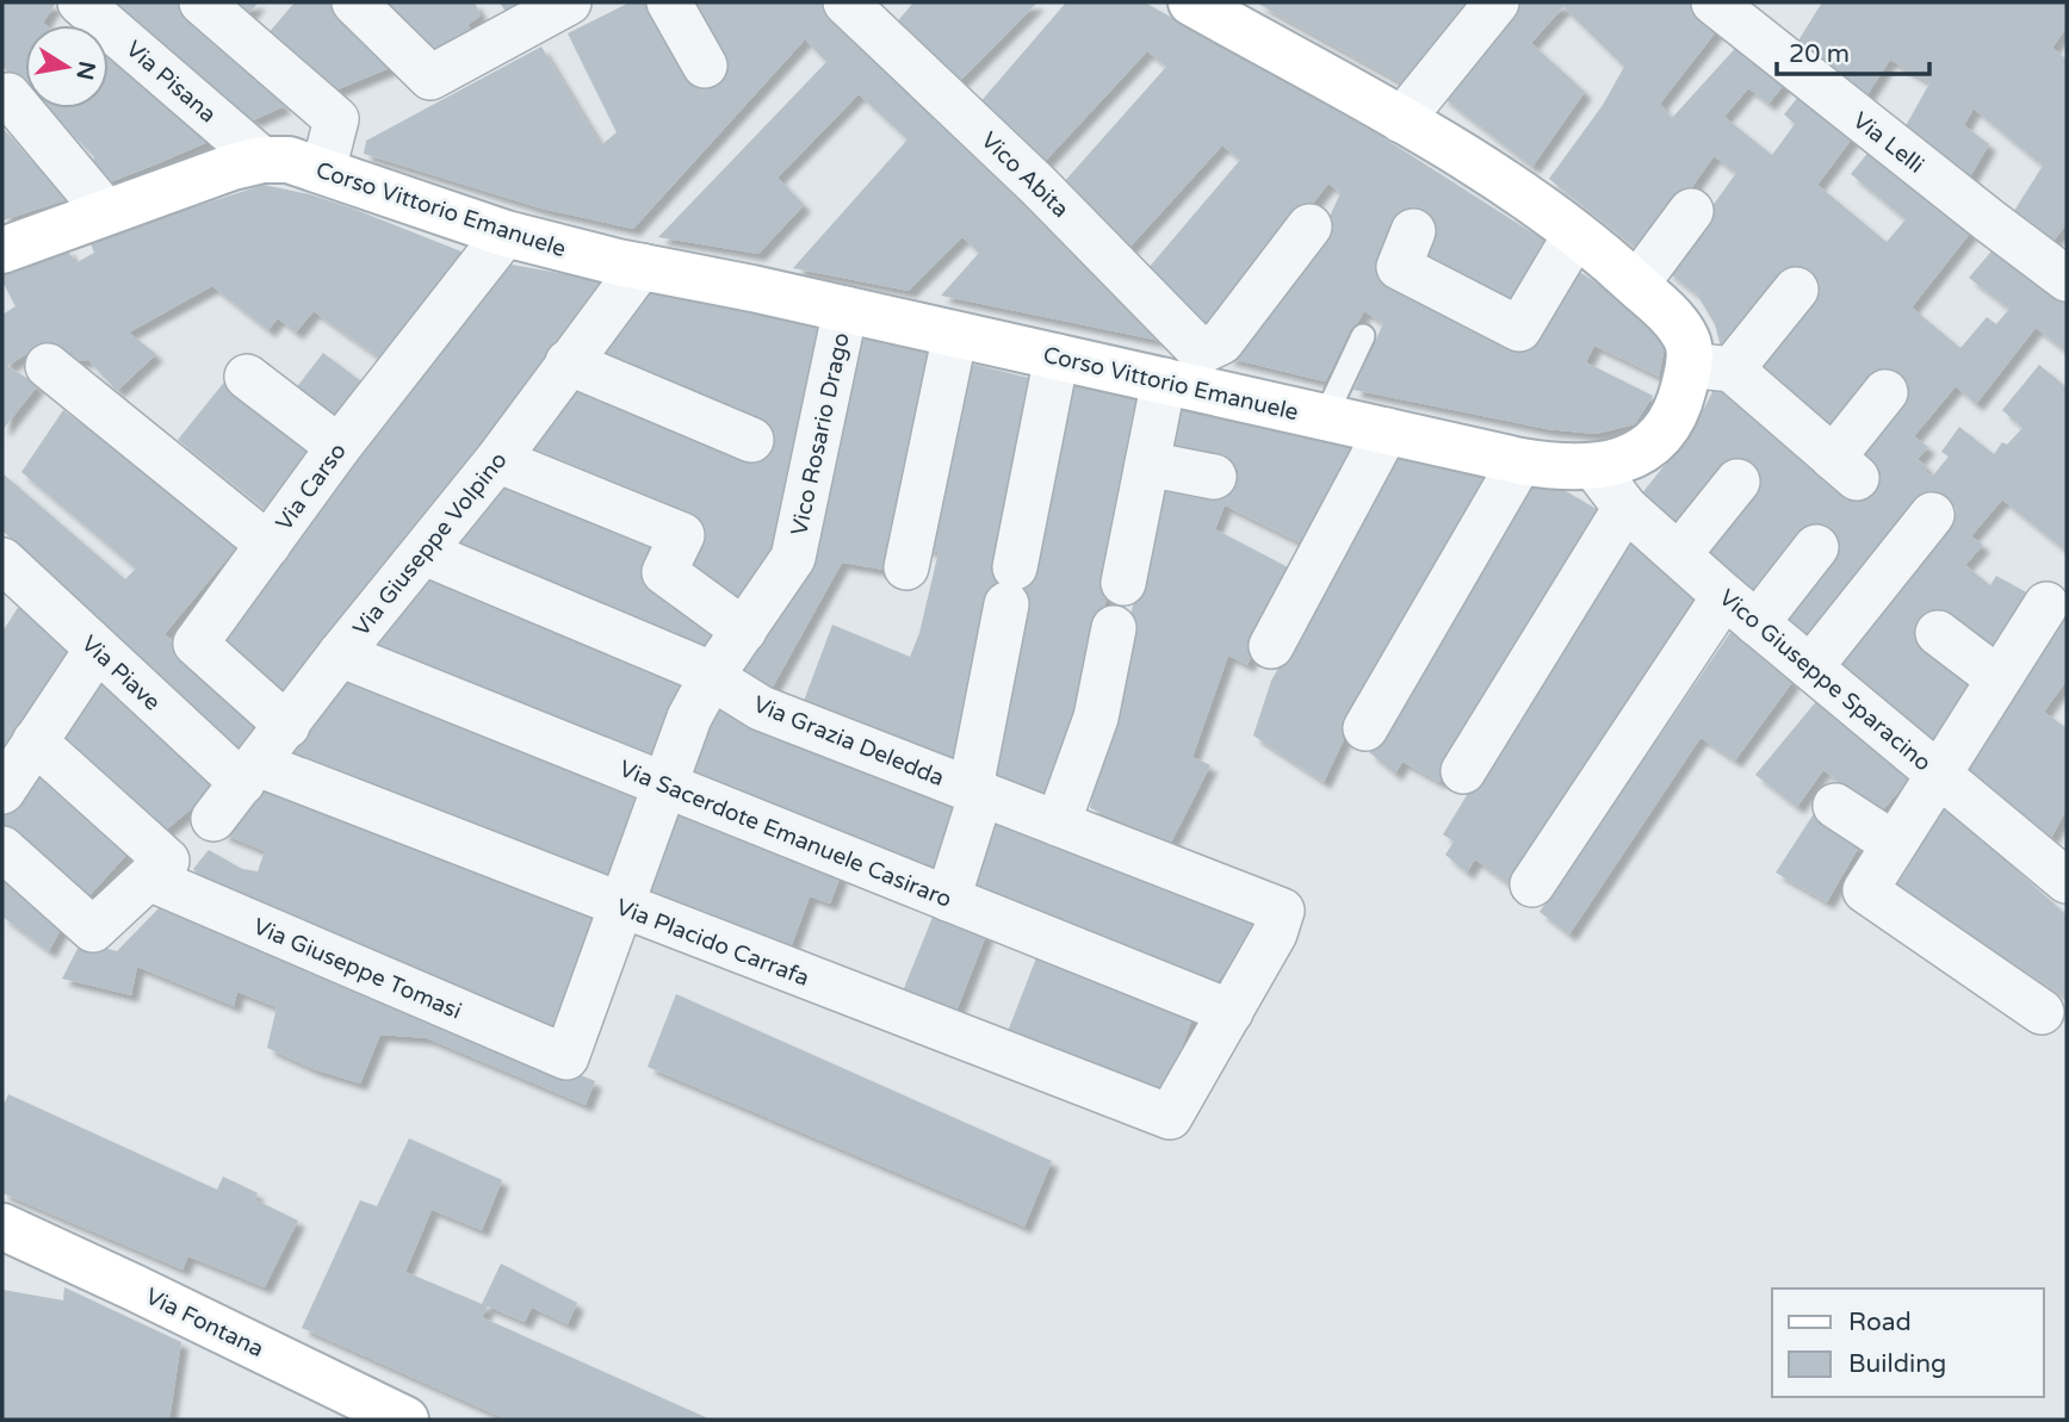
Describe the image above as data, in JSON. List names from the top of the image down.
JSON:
{
  "streets": {
    "street": [
      "Via Pisana",
      "Via Lelli",
      "Vico Abita",
      "Corso Vittorio Emanuele",
      "Vico Rosario Drago",
      "Via Carso",
      "Via Giuseppe Volpino",
      "Via Piave",
      "Vico Giuseppe Sparacino",
      "Via Grazia Deledda",
      "Via Sacerdote Emanuele Casiraro",
      "Via Placido Carrafa",
      "Via Giuseppe Tomasi",
      "Via Fontana"
    ]
  },
  "crossings": [
    ["Via Pisana", "Corso Vittorio Emanuele"],
    ["Vico Abita", "Corso Vittorio Emanuele"],
    ["Corso Vittorio Emanuele", "Vico Rosario Drago"],
    ["Corso Vittorio Emanuele", "Via Carso"],
    ["Corso Vittorio Emanuele", "Via Giuseppe Volpino"],
    ["Corso Vittorio Emanuele", "Vico Giuseppe Sparacino"],
    ["Vico Rosario Drago", "Via Grazia Deledda"],
    ["Vico Rosario Drago", "Via Sacerdote Emanuele Casiraro"],
    ["Vico Rosario Drago", "Via Placido Carrafa"],
    ["Vico Rosario Drago", "Via Giuseppe Tomasi"],
    ["Via Carso", "Via Giuseppe Volpino"],
    ["Via Giuseppe Volpino", "Via Piave"],
    ["Via Giuseppe Volpino", "Via Grazia Deledda"],
    ["Via Giuseppe Volpino", "Via Sacerdote Emanuele Casiraro"],
    ["Via Giuseppe Volpino", "Via Placido Carrafa"],
    ["Via Piave", "Via Placido Carrafa"],
    ["Via Grazia Deledda", "Via Sacerdote Emanuele Casiraro"],
    ["Via Grazia Deledda", "Via Placido Carrafa"],
    ["Via Sacerdote Emanuele Casiraro", "Via Placido Carrafa"]
  ],
  "legend": ["Road", "Building"],
  "scale_bar": "20 m",
  "north": "right"
}
